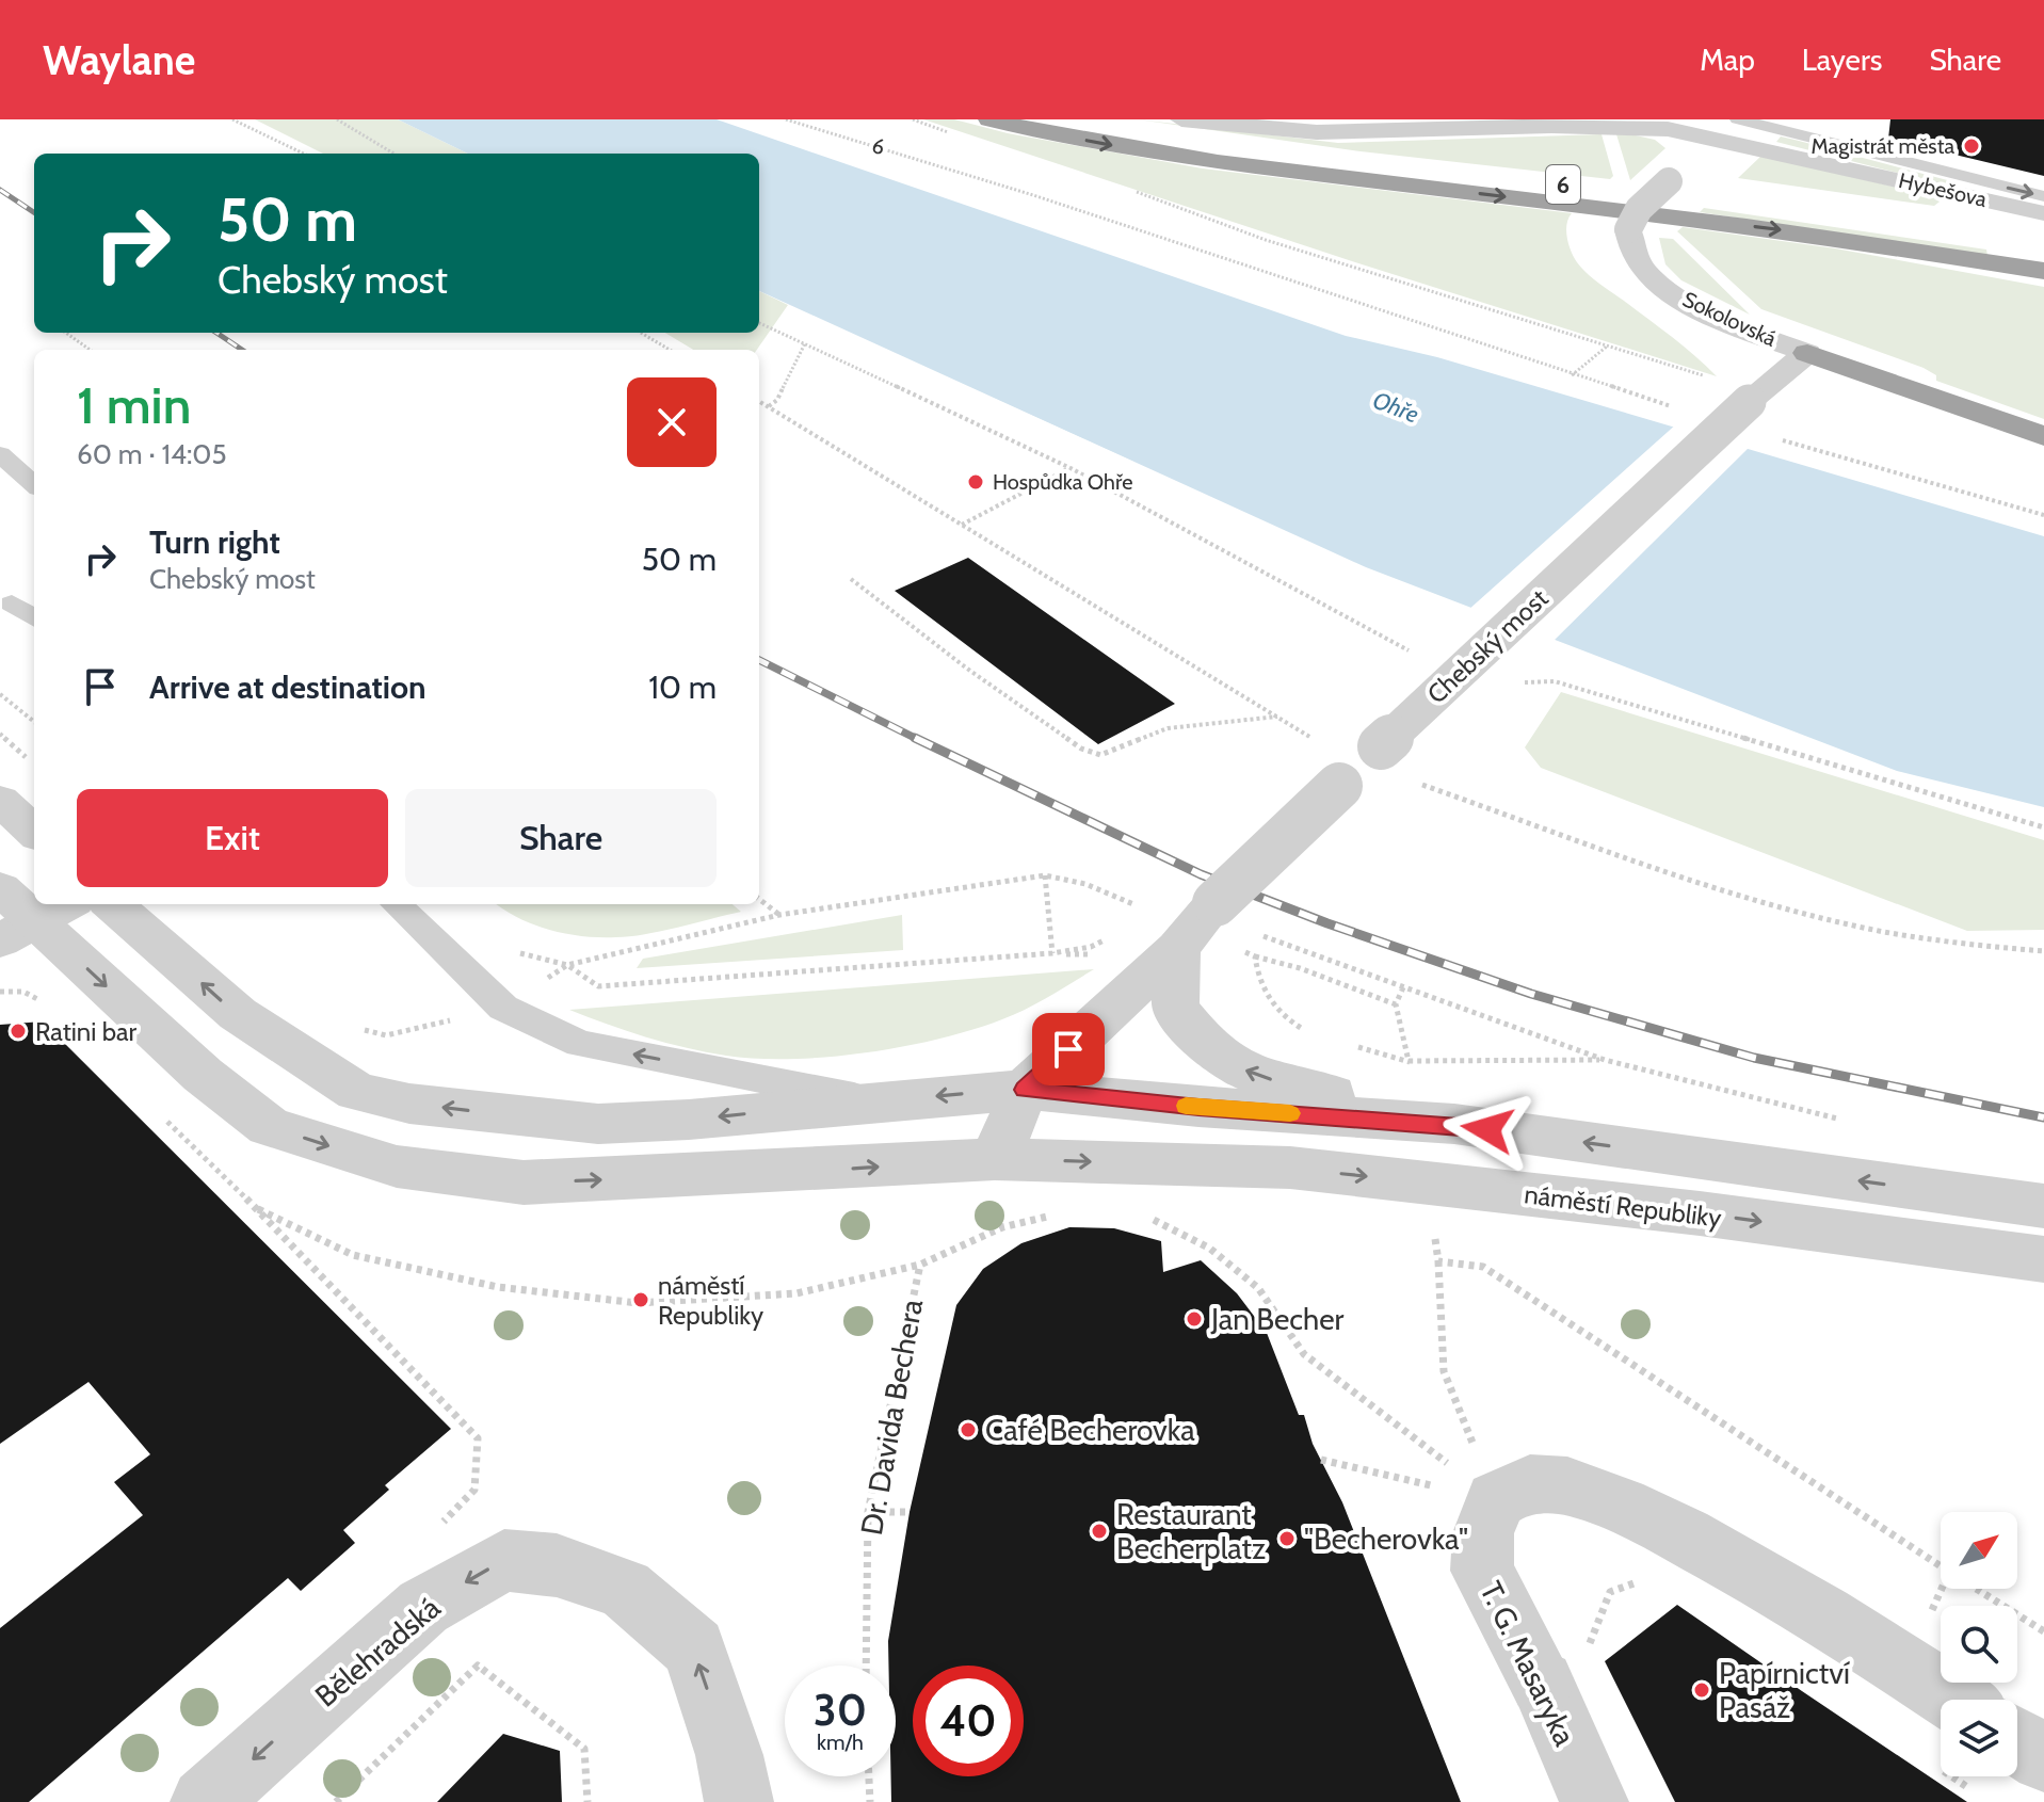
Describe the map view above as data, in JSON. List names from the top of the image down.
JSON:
{
  "streets": {
    "highway": ["6"],
    "street": [
      "Hybešova",
      "Sokolovská",
      "Chebský most",
      "náměstí Republiky",
      "Bělehradská",
      "T. G. Masaryka"
    ],
    "path": ["Dr. Davida Bechera"]
  },
  "crossings": [
    ["Hybešova", "Sokolovská"],
    ["Sokolovská", "Chebský most"]
  ],
  "water": ["Ohře"],
  "places": [
    "Magistrát města",
    "Hospůdka Ohře",
    "Ratini bar",
    "náměstí Republiky",
    "Jan Becher",
    "Café Becherovka",
    "Restaurant Becherplatz",
    "\"Becherovka\"",
    "Papírnictví Pasáž"
  ],
  "north": "top right",
  "page": {
    "header": "Waylane",
    "nav": ["Map", "Layers", "Share"],
    "turn": ["50 m", "Chebský most"],
    "heading": ["1 min", "60 m · 14:05"],
    "list": [
      {
        "name": "Turn right",
        "note": "Chebský most",
        "value": "50 m"
      },
      {
        "name": "Arrive at destination",
        "value": "10 m"
      }
    ],
    "buttons": ["Exit", "Share"],
    "speed": "30 km/h",
    "limit": "40"
  }
}
